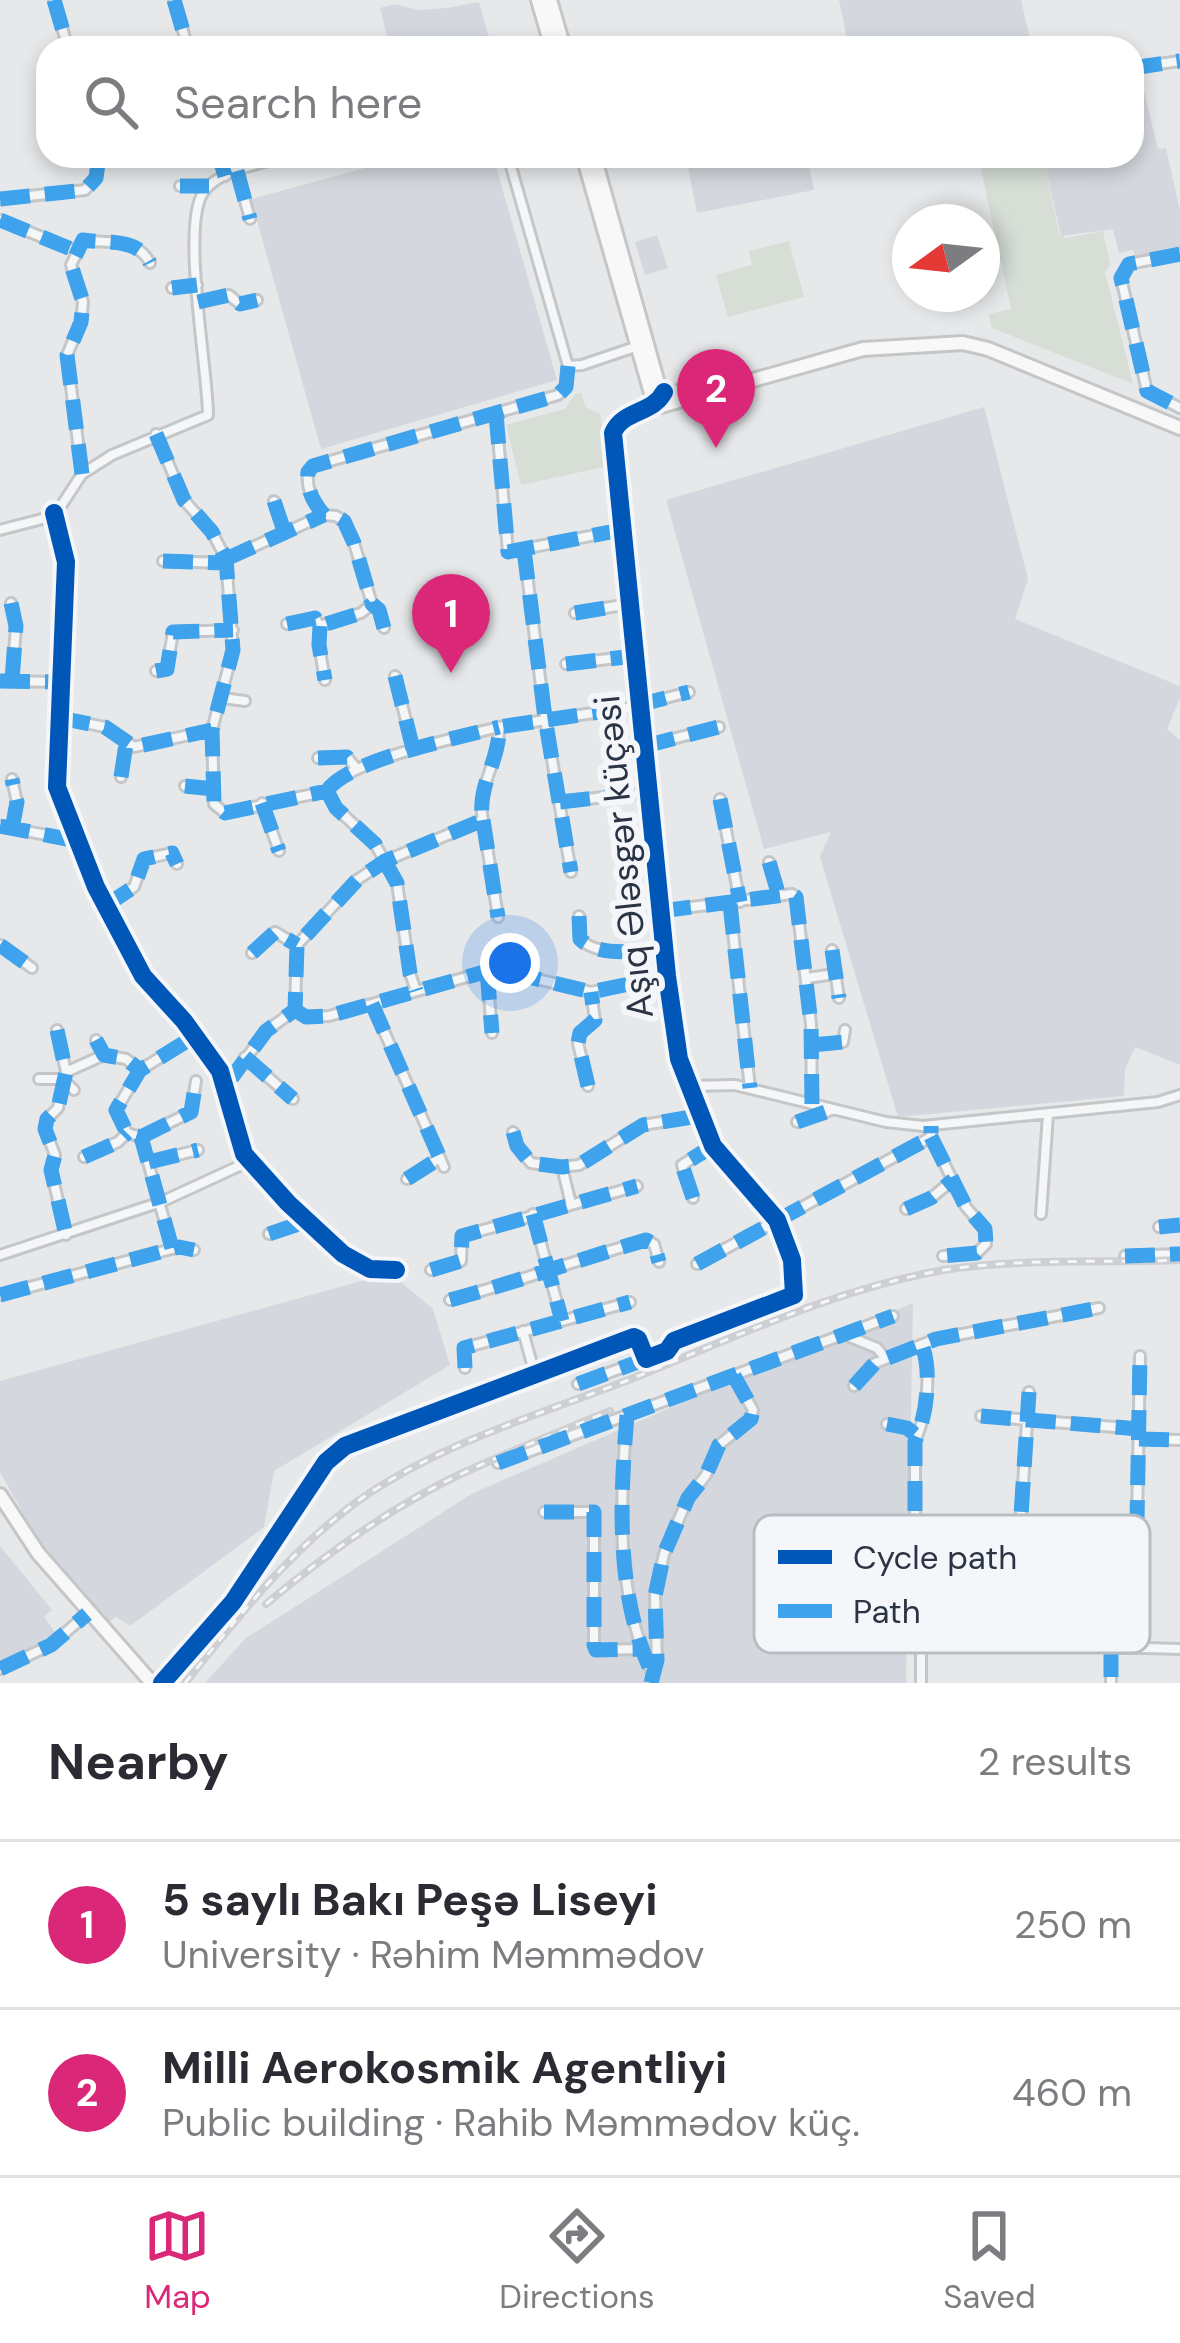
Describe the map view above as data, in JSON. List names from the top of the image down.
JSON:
{
  "streets": {
    "street": ["Aşıq Ələsgər küçəsi"]
  },
  "legend": ["Cycle path", "Path"],
  "north": "left",
  "page": {
    "search": "Search here",
    "pins": ["2", "1"],
    "heading": ["Nearby", "2 results"],
    "list": [
      {
        "mark": "1",
        "name": "5 saylı Bakı Peşə Liseyi",
        "note": "University · Rəhim Məmmədov",
        "value": "250 m"
      },
      {
        "mark": "2",
        "name": "Milli Aerokosmik Agentliyi",
        "note": "Public building · Rahib Məmmədov küç.",
        "value": "460 m"
      }
    ],
    "nav": ["Map", "Directions", "Saved"]
  }
}
